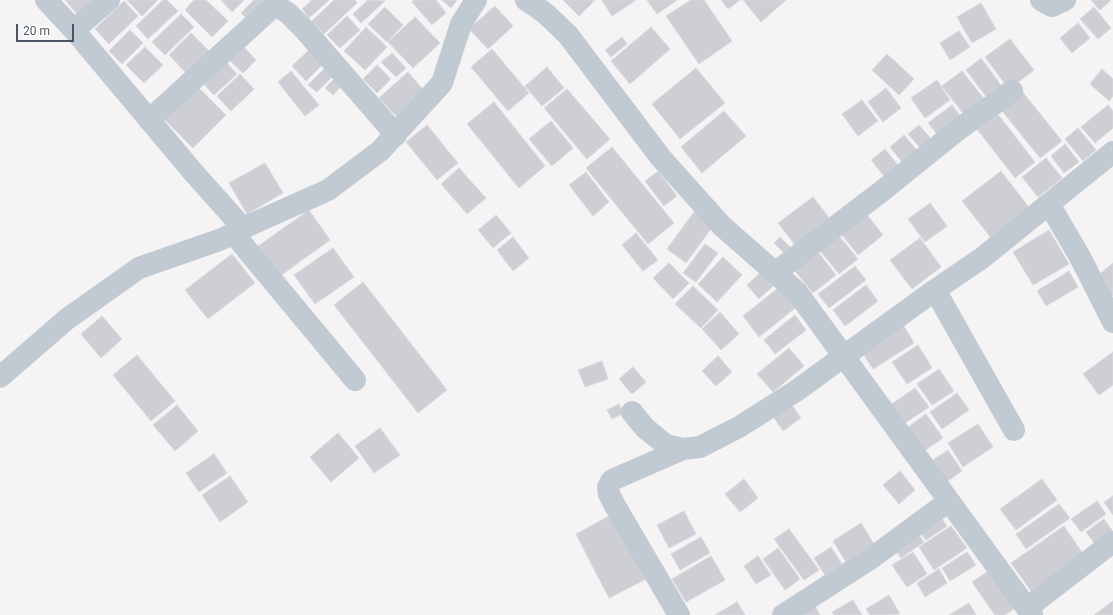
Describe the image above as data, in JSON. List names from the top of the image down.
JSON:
{
  "scale_bar": "20 m"
}
